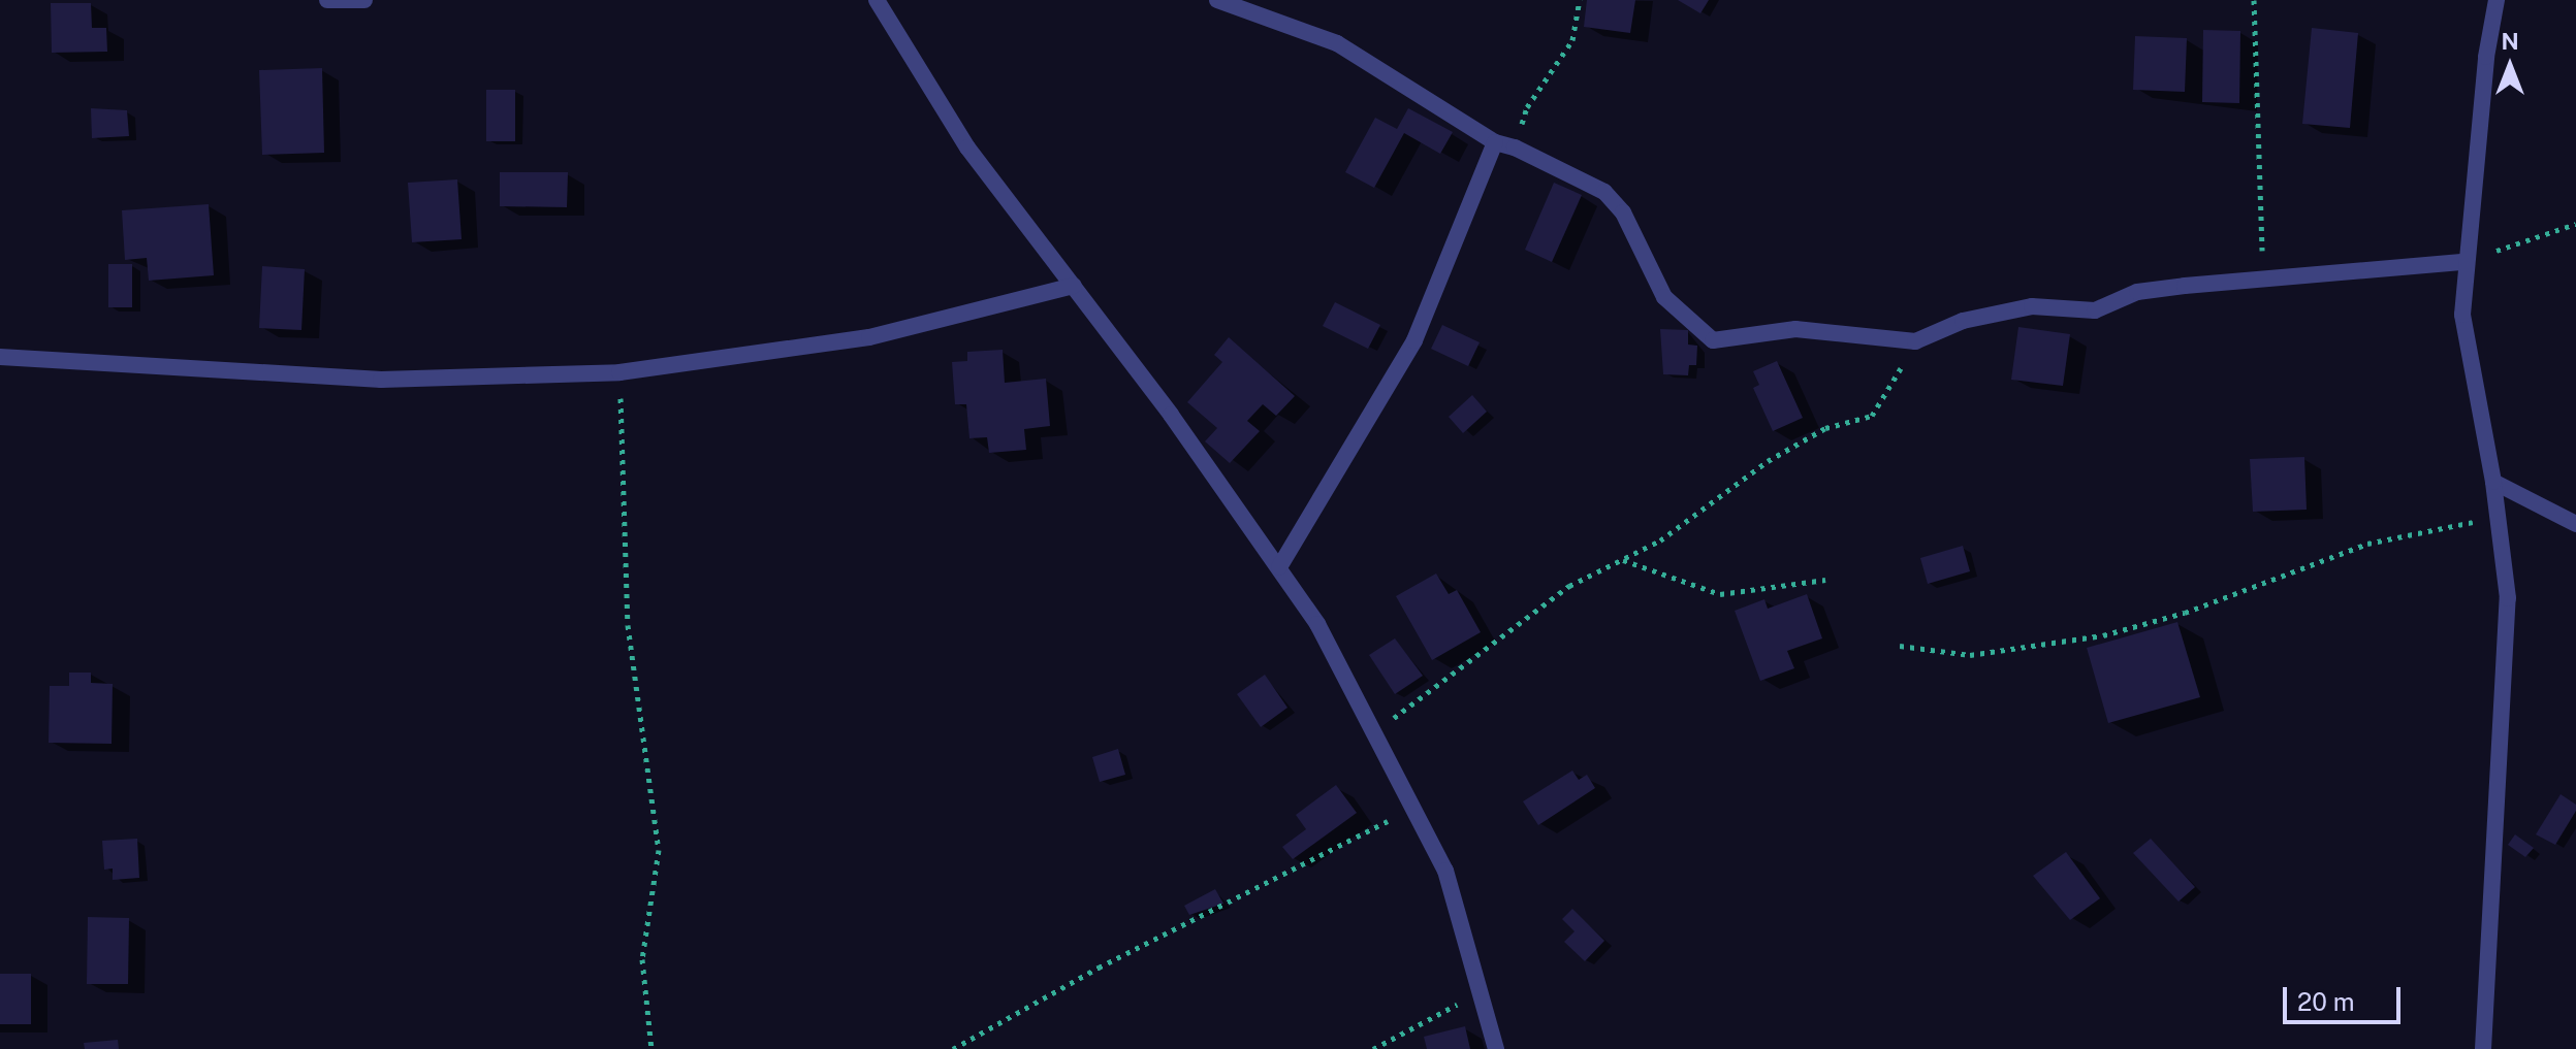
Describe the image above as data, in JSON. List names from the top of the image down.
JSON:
{
  "scale_bar": "20 m",
  "north": "top"
}
